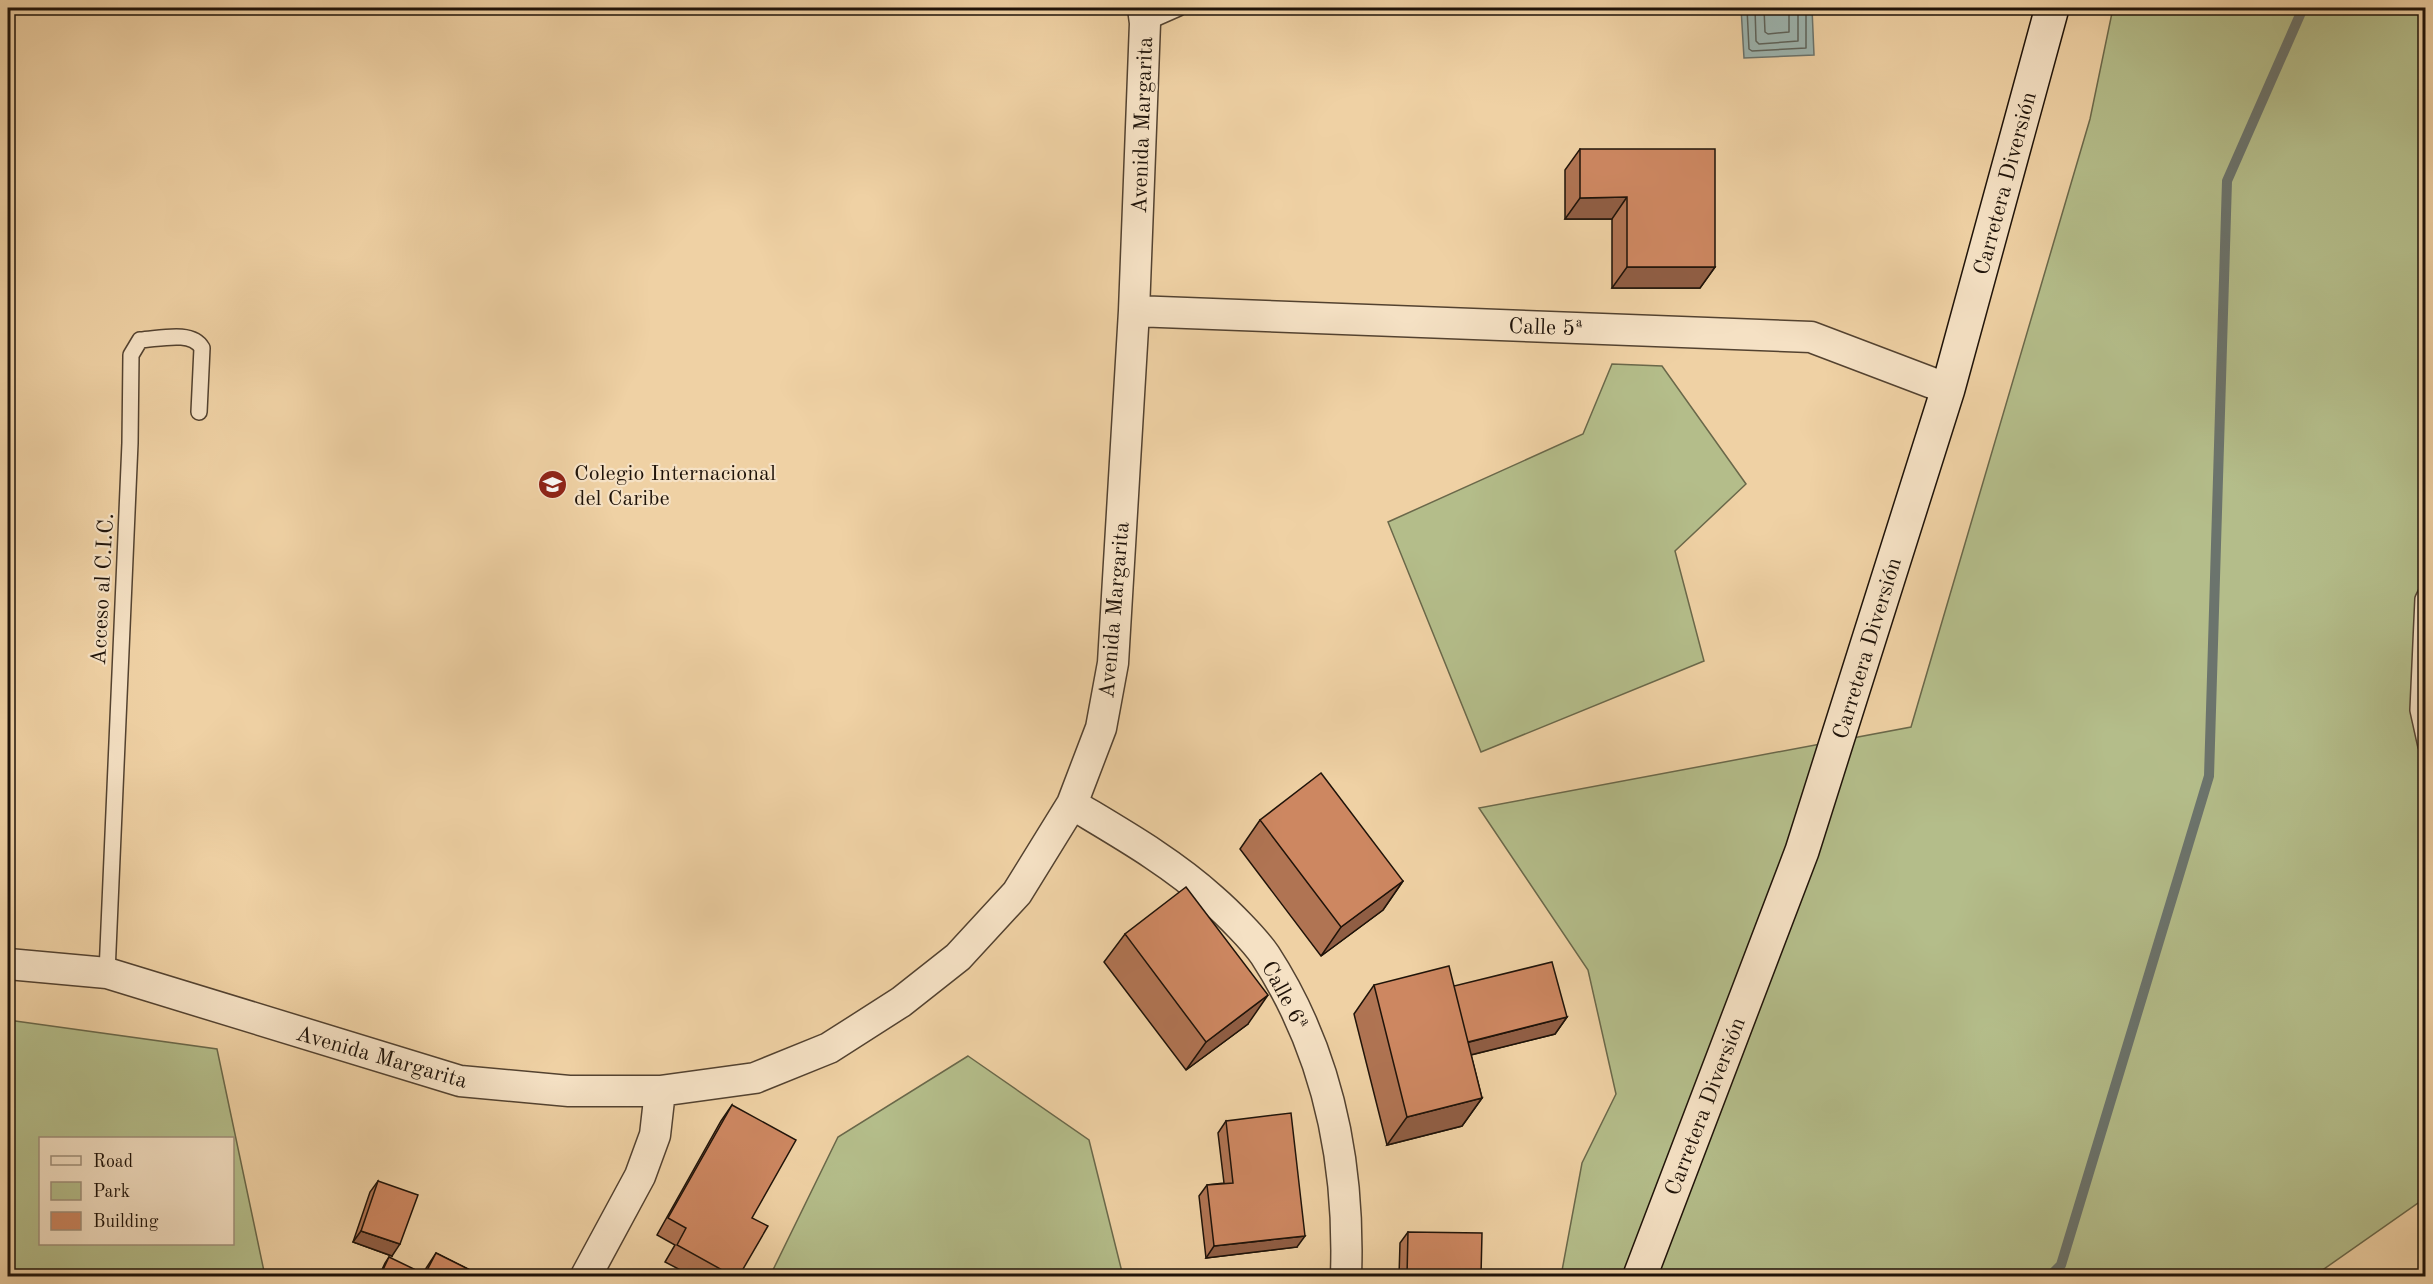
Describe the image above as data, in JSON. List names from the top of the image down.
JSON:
{
  "streets": {
    "main road": ["Carretera Diversión"],
    "street": ["Avenida Margarita", "Calle 5ª", "Calle 6ª"],
    "lane": ["Acceso al C.I.C."]
  },
  "crossings": [
    ["Avenida Margarita", "Calle 5ª"],
    ["Avenida Margarita", "Acceso al C.I.C."],
    ["Avenida Margarita", "Calle 6ª"],
    ["Carretera Diversión", "Calle 5ª"]
  ],
  "places": {
    "school or university": ["Colegio Internacional del Caribe"]
  },
  "legend": ["Road", "Park", "Building"]
}
